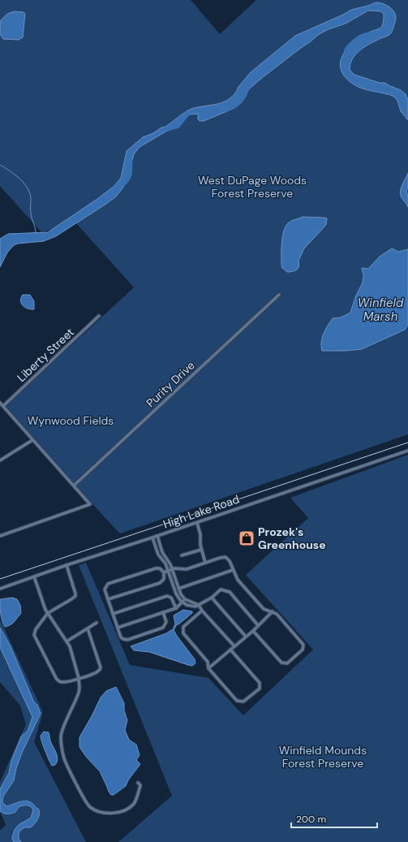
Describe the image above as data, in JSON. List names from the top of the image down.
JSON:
{
  "streets": {
    "street": ["Liberty Street", "Purity Drive", "High Lake Road"]
  },
  "water": ["Winfield Marsh"],
  "parks": ["West DuPage Woods Forest Preserve", "Wynwood Fields", "Winfield Mounds Forest Preserve"],
  "places": {
    "shop": ["Prozek's Greenhouse"]
  },
  "scale_bar": "200 m"
}
